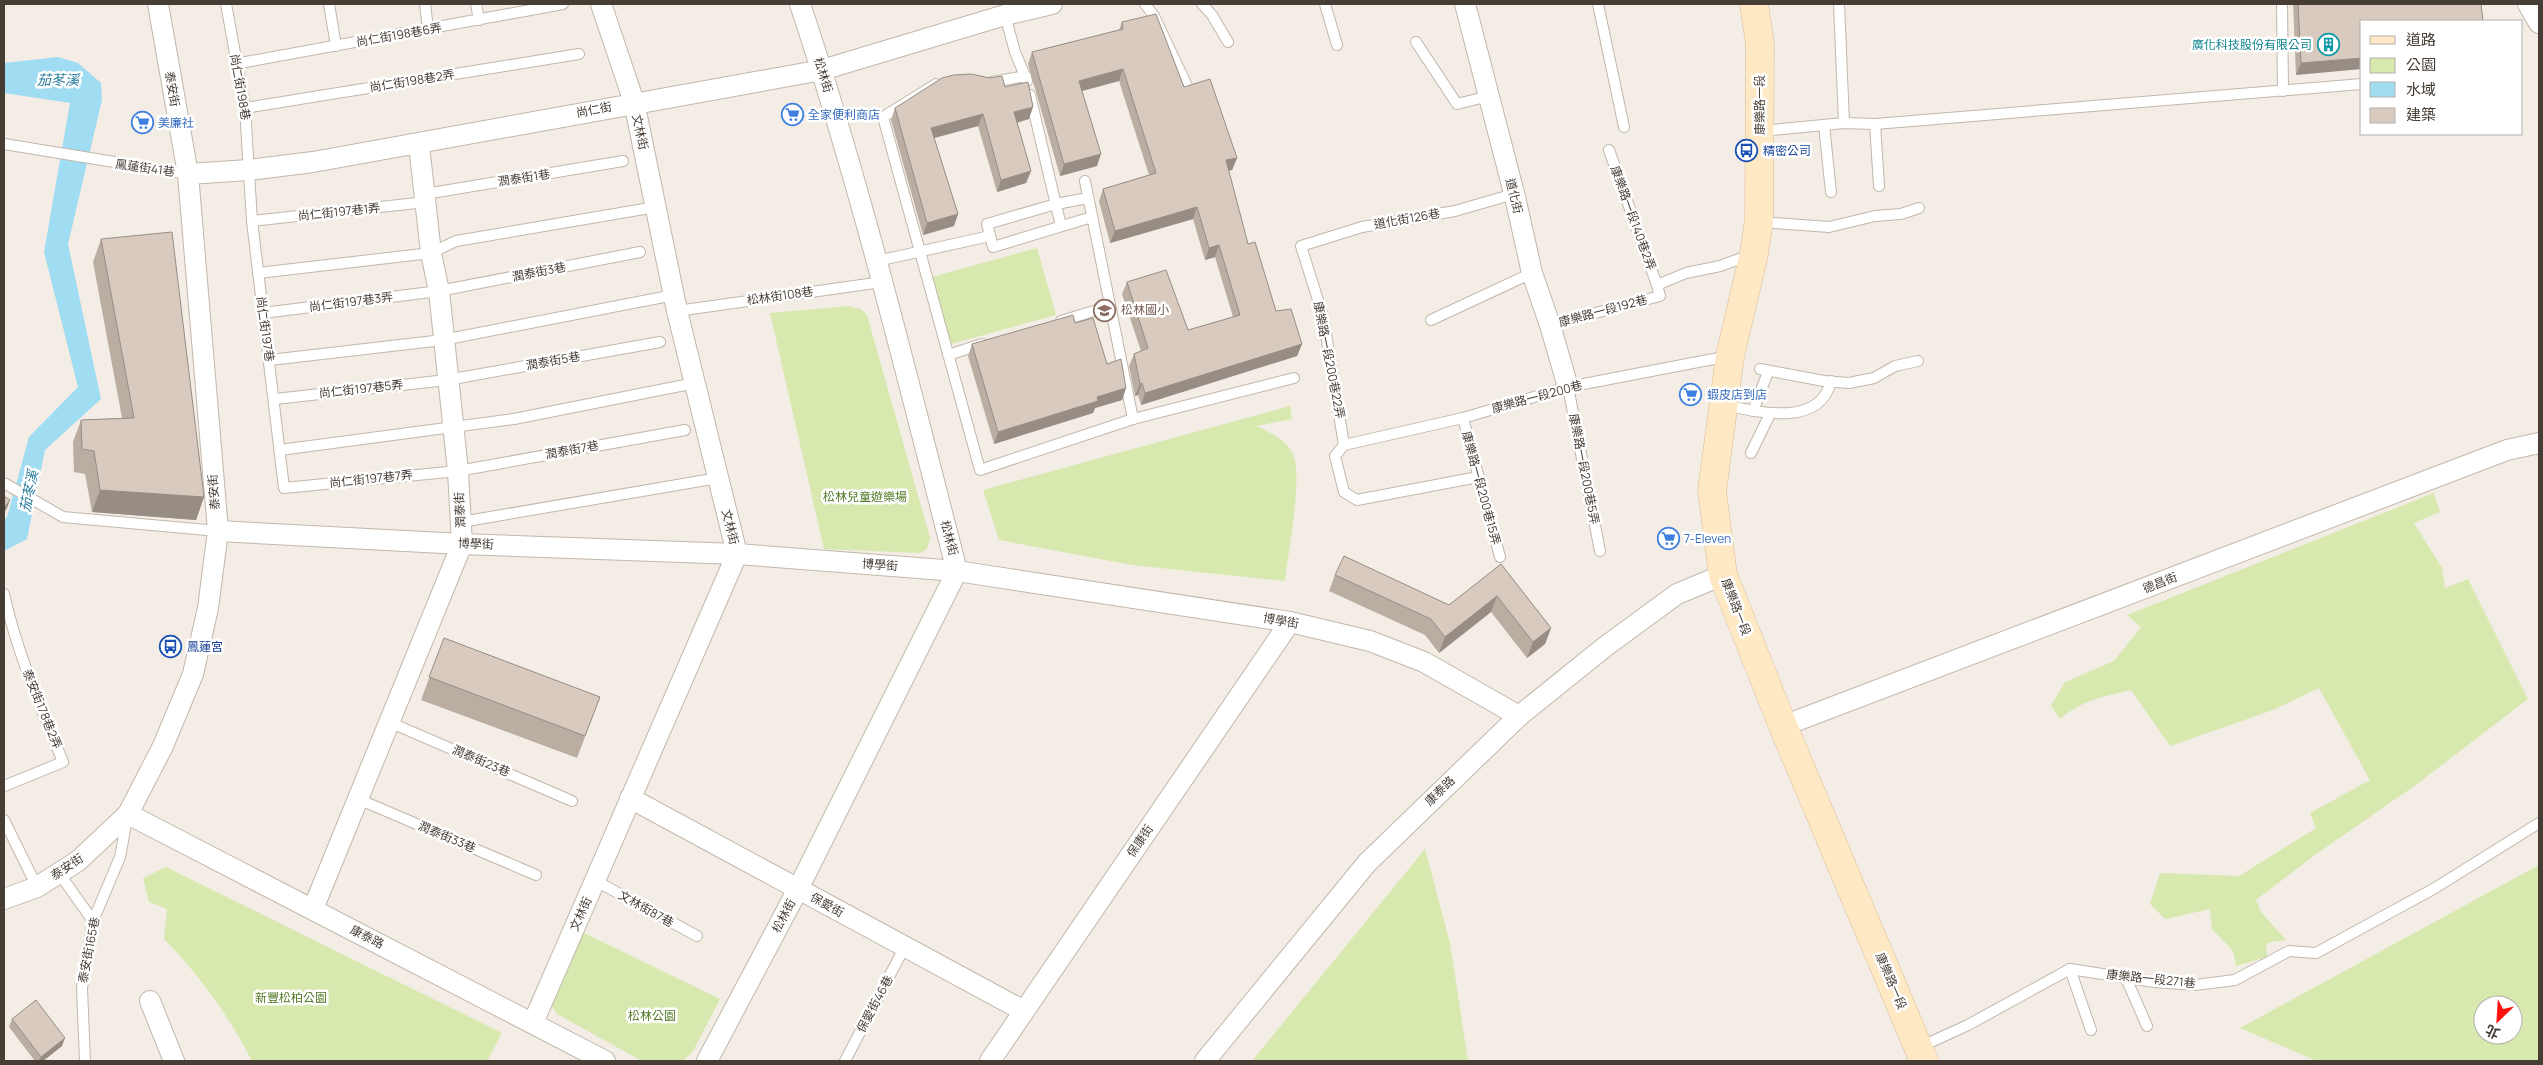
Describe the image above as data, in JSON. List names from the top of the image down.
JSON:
{
  "streets": {
    "street": [
      "松林街",
      "泰安街",
      "康樂路一段",
      "尚仁街",
      "文林街",
      "道化街",
      "潤泰街",
      "博學街",
      "德昌街",
      "康泰路",
      "保康街",
      "保愛街"
    ],
    "lane": [
      "尚仁街198巷6弄",
      "尚仁街198巷2弄",
      "尚仁街198巷",
      "鳳蓮街41巷",
      "潤泰街1巷",
      "尚仁街197巷1弄",
      "康樂路一段140巷2弄",
      "道化街126巷",
      "潤泰街3巷",
      "松林街108巷",
      "尚仁街197巷3弄",
      "康樂路一段192巷",
      "尚仁街197巷",
      "康樂路一段200巷22弄",
      "潤泰街5巷",
      "尚仁街197巷5弄",
      "康樂路一段200巷",
      "潤泰街7巷",
      "康樂路一段200巷5弄",
      "尚仁街197巷7弄",
      "康樂路一段200巷15弄",
      "泰安街178巷2弄",
      "潤泰街23巷",
      "潤泰街33巷",
      "文林街87巷",
      "泰安街165巷",
      "康樂路一段271巷",
      "保愛街46巷"
    ]
  },
  "crossings": [
    ["尚仁街198巷6弄", "尚仁街198巷"],
    ["松林街", "尚仁街"],
    ["松林街", "松林街108巷"],
    ["松林街", "博學街"],
    ["松林街", "保愛街"],
    ["尚仁街198巷2弄", "尚仁街198巷"],
    ["尚仁街198巷", "尚仁街"],
    ["尚仁街198巷", "尚仁街197巷"],
    ["泰安街", "尚仁街"],
    ["泰安街", "鳳蓮街41巷"],
    ["泰安街", "博學街"],
    ["泰安街", "康泰路"],
    ["泰安街", "泰安街165巷"],
    ["康樂路一段", "康樂路一段192巷"],
    ["康樂路一段", "康樂路一段200巷"],
    ["康樂路一段", "德昌街"],
    ["康樂路一段", "康泰路"],
    ["尚仁街", "文林街"],
    ["尚仁街", "鳳蓮街41巷"],
    ["尚仁街", "尚仁街197巷"],
    ["尚仁街", "潤泰街"],
    ["文林街", "松林街108巷"],
    ["文林街", "博學街"],
    ["文林街", "康泰路"],
    ["文林街", "保愛街"],
    ["文林街", "文林街87巷"],
    ["潤泰街1巷", "尚仁街197巷1弄"],
    ["潤泰街1巷", "潤泰街"],
    ["道化街", "道化街126巷"],
    ["道化街", "康樂路一段192巷"],
    ["道化街", "康樂路一段200巷"],
    ["道化街", "康樂路一段200巷5弄"],
    ["尚仁街197巷1弄", "尚仁街197巷"],
    ["尚仁街197巷1弄", "潤泰街"],
    ["康樂路一段140巷2弄", "康樂路一段192巷"],
    ["道化街126巷", "康樂路一段200巷22弄"],
    ["潤泰街3巷", "尚仁街197巷3弄"],
    ["潤泰街3巷", "潤泰街"],
    ["松林街108巷", "尚仁街197巷"],
    ["松林街108巷", "潤泰街"],
    ["尚仁街197巷3弄", "尚仁街197巷"],
    ["尚仁街197巷3弄", "潤泰街"],
    ["尚仁街197巷", "尚仁街197巷5弄"],
    ["尚仁街197巷", "尚仁街197巷7弄"],
    ["康樂路一段200巷22弄", "康樂路一段200巷"],
    ["潤泰街5巷", "尚仁街197巷5弄"],
    ["潤泰街5巷", "潤泰街"],
    ["尚仁街197巷5弄", "潤泰街"],
    ["康樂路一段200巷", "康樂路一段200巷5弄"],
    ["康樂路一段200巷", "康樂路一段200巷15弄"],
    ["潤泰街7巷", "尚仁街197巷7弄"],
    ["潤泰街7巷", "潤泰街"],
    ["尚仁街197巷7弄", "潤泰街"],
    ["潤泰街", "博學街"],
    ["潤泰街", "潤泰街23巷"],
    ["潤泰街", "康泰路"],
    ["潤泰街", "潤泰街33巷"],
    ["博學街", "康泰路"],
    ["博學街", "保康街"],
    ["康泰路", "泰安街165巷"],
    ["保康街", "保愛街"],
    ["保愛街", "保愛街46巷"]
  ],
  "water": ["茄苳溪"],
  "parks": ["松林兒童遊樂場", "新豐松柏公園", "松林公園"],
  "places": {
    "building": ["廣化科技股份有限公司"],
    "supermarket": [
      "全家便利商店",
      "美廉社",
      "蝦皮店到店",
      "7-Eleven"
    ],
    "bus stop": ["精密公司", "鳳蓮宮"],
    "school or university": ["松林國小"]
  },
  "legend": [
    "道路",
    "公園",
    "水域",
    "建築"
  ],
  "north": "bottom left"
}
